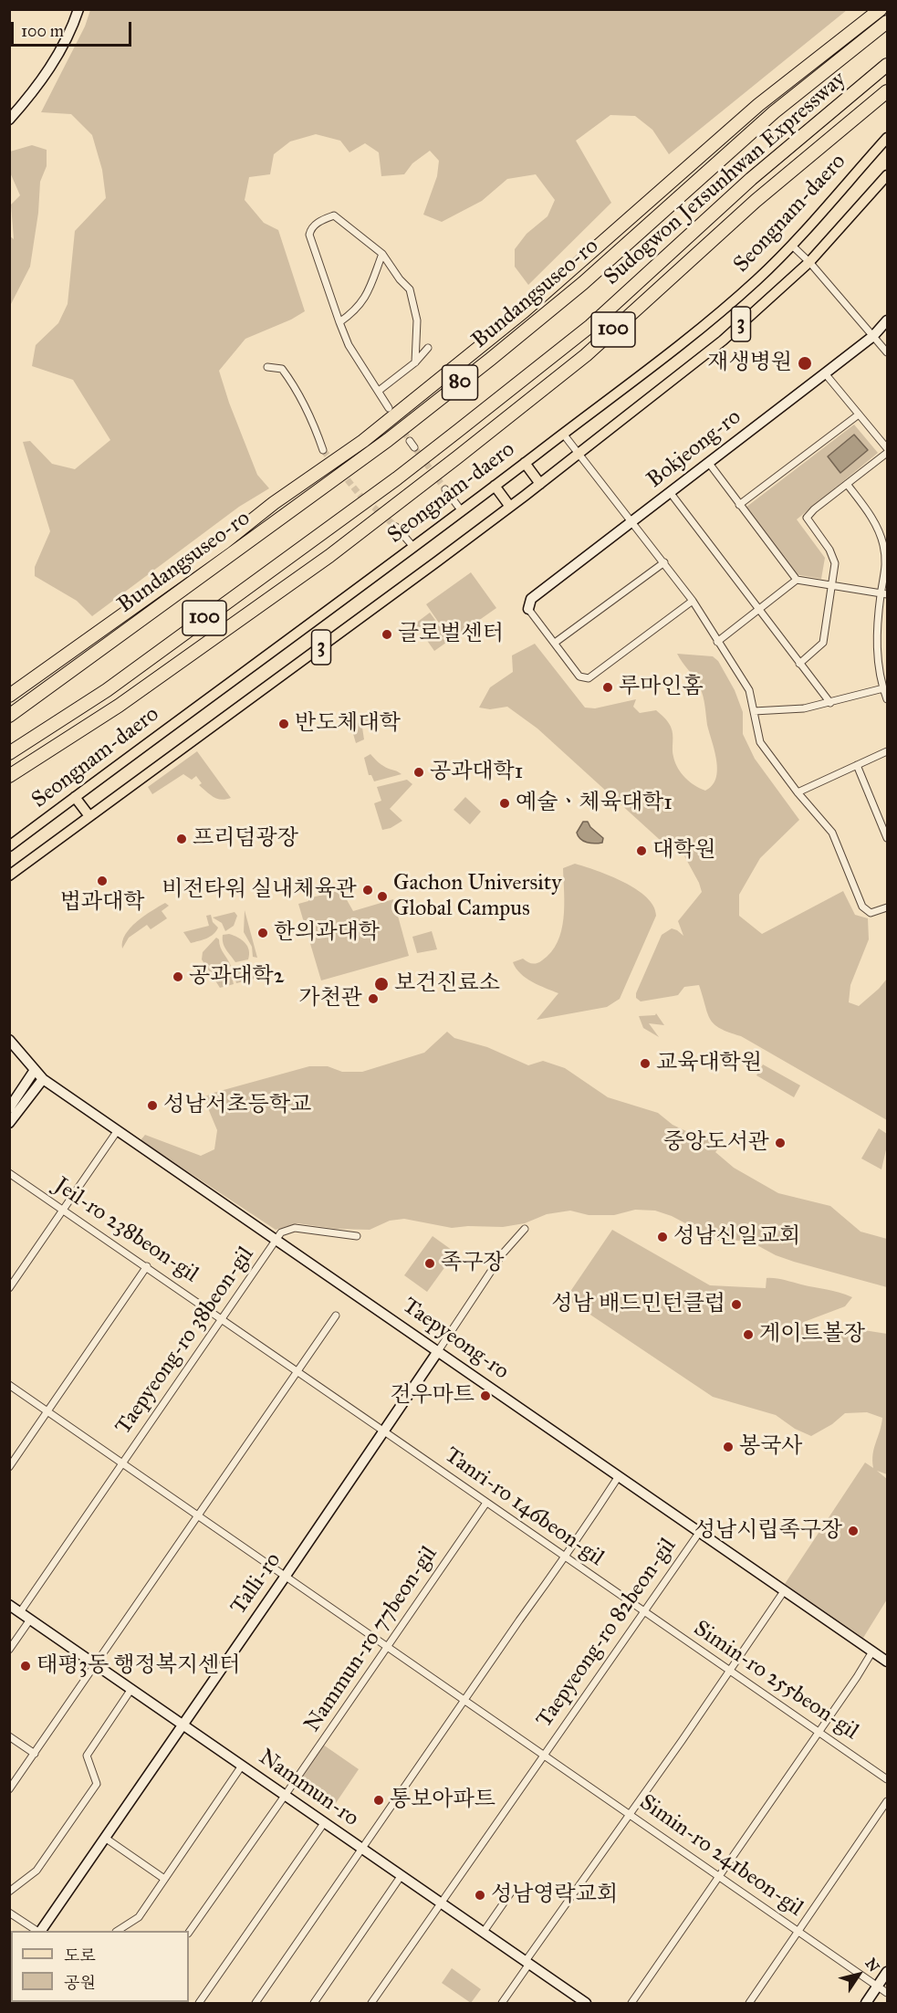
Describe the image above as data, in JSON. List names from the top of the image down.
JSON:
{
  "streets": {
    "highway": [
      "Sudogwon Je1sunhwan Expressway",
      "Bundangsuseo-ro",
      "100",
      "80"
    ],
    "main road": [
      "Seongnam-daero",
      "3",
      "Bokjeong-ro",
      "Taepyeong-ro",
      "Talli-ro",
      "Nammun-ro"
    ],
    "street": [
      "Jeil-ro 238beon-gil",
      "Taepyeong-ro 38beon-gil",
      "Tanri-ro 146beon-gil",
      "Taepyeong-ro 82beon-gil",
      "Nammun-ro 77beon-gil",
      "Simin-ro 255beon-gil",
      "Simin-ro 241beon-gil"
    ]
  },
  "crossings": [
    ["Jeil-ro 238beon-gil", "Taepyeong-ro 38beon-gil"],
    ["Jeil-ro 238beon-gil", "Tanri-ro 146beon-gil"],
    ["Taepyeong-ro", "Taepyeong-ro 38beon-gil"],
    ["Taepyeong-ro", "Talli-ro"],
    ["Taepyeong-ro", "Taepyeong-ro 82beon-gil"],
    ["Taepyeong-ro 38beon-gil", "Nammun-ro"],
    ["Taepyeong-ro 38beon-gil", "Simin-ro 241beon-gil"],
    ["Tanri-ro 146beon-gil", "Talli-ro"],
    ["Tanri-ro 146beon-gil", "Taepyeong-ro 82beon-gil"],
    ["Tanri-ro 146beon-gil", "Nammun-ro 77beon-gil"],
    ["Tanri-ro 146beon-gil", "Simin-ro 255beon-gil"],
    ["Talli-ro", "Nammun-ro"],
    ["Talli-ro", "Simin-ro 241beon-gil"],
    ["Taepyeong-ro 82beon-gil", "Simin-ro 255beon-gil"],
    ["Taepyeong-ro 82beon-gil", "Nammun-ro"],
    ["Taepyeong-ro 82beon-gil", "Simin-ro 241beon-gil"],
    ["Nammun-ro 77beon-gil", "Nammun-ro"],
    ["Nammun-ro 77beon-gil", "Simin-ro 241beon-gil"]
  ],
  "places": [
    "재생병원",
    "글로벌센터",
    "루마인홈",
    "반도체대학",
    "공과대학1",
    "예술ㆍ체육대학1",
    "프리덤광장",
    "대학원",
    "법과대학",
    "비전타워 실내체육관",
    "Gachon University Global Campus",
    "한의과대학",
    "공과대학2",
    "보건진료소",
    "가천관",
    "교육대학원",
    "성남서초등학교",
    "중앙도서관",
    "성남신일교회",
    "족구장",
    "성남 배드민턴클럽",
    "게이트볼장",
    "건우마트",
    "봉국사",
    "성남시립족구장",
    "태평3동 행정복지센터",
    "통보아파트",
    "성남영락교회"
  ],
  "legend": ["도로", "공원"],
  "scale_bar": "100 m",
  "north": "top right"
}
